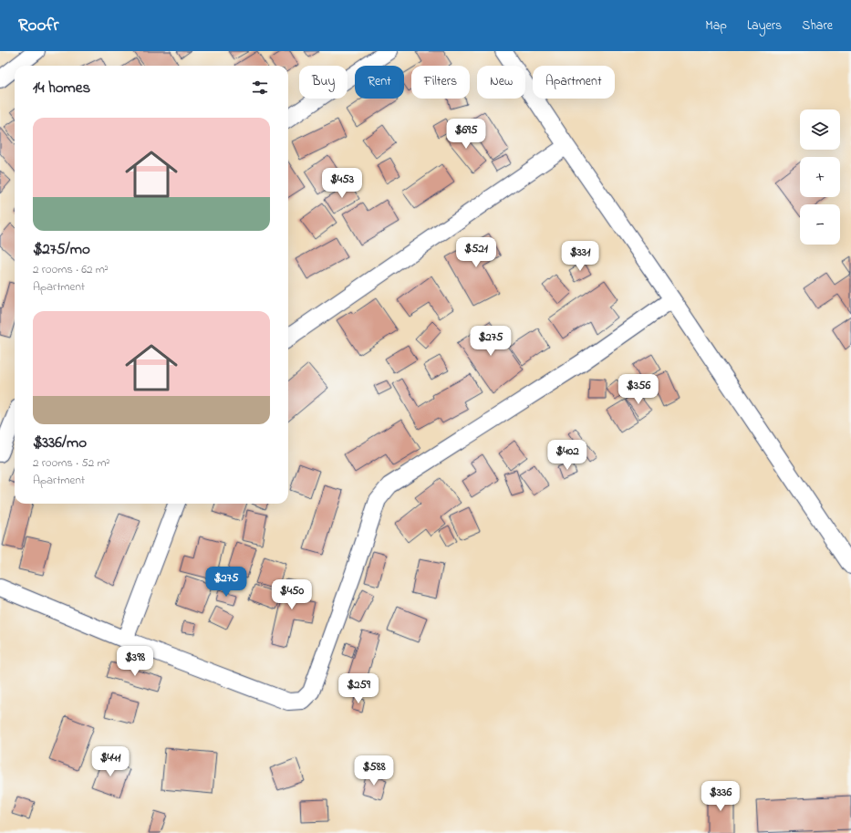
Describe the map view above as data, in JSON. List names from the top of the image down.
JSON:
{
  "page": {
    "header": "Roofr",
    "nav": ["Map", "Layers", "Share"],
    "chip": [
      "Buy",
      "Rent",
      "Filters",
      "New",
      "Apartment"
    ],
    "heading": "14 homes",
    "map_buttons": ["+", "−"],
    "list": [
      {
        "name": "$275/mo",
        "note": "2 rooms · 62 m² · Apartment"
      },
      {
        "name": "$336/mo",
        "note": "2 rooms · 52 m² · Apartment"
      }
    ],
    "price": [
      "$695",
      "$453",
      "$521",
      "$331",
      "$275",
      "$356",
      "$402",
      "$275",
      "$450",
      "$398",
      "$259",
      "$441",
      "$588",
      "$336"
    ]
  }
}
